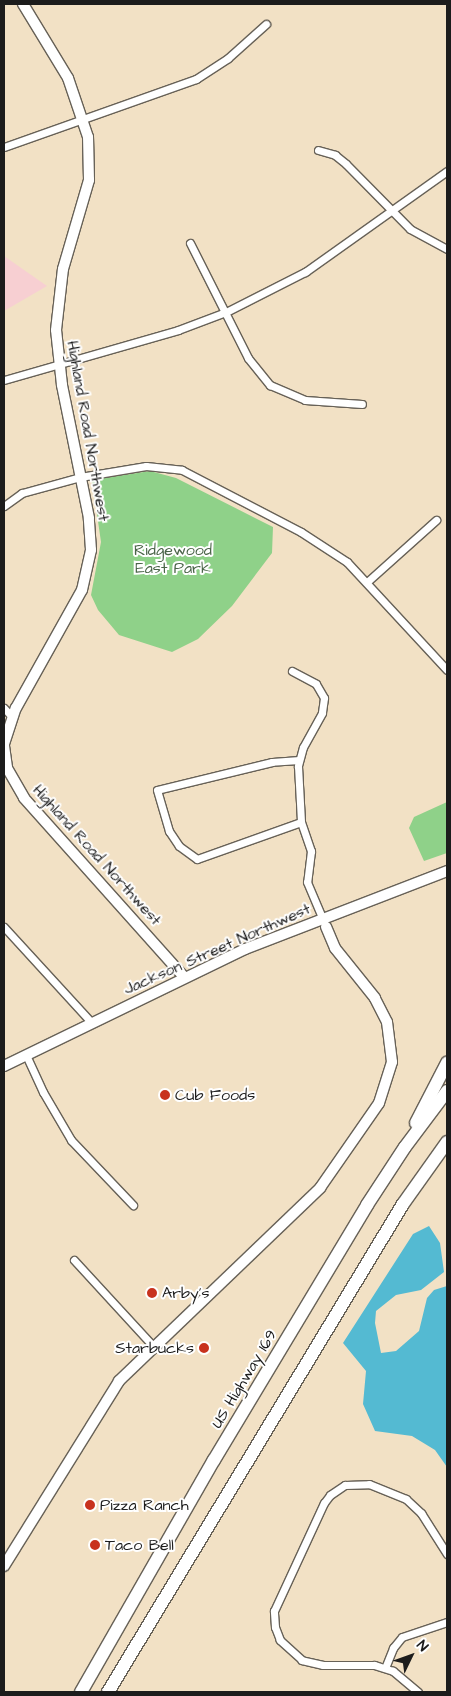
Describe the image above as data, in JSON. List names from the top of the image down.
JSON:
{
  "streets": {
    "highway": ["US Highway 169"],
    "street": ["Highland Road Northwest", "Jackson Street Northwest"]
  },
  "crossings": [
    ["Highland Road Northwest", "Jackson Street Northwest"]
  ],
  "parks": ["Ridgewood East Park"],
  "places": [
    "Cub Foods",
    "Arby's",
    "Starbucks",
    "Pizza Ranch",
    "Taco Bell"
  ],
  "north": "top right"
}
